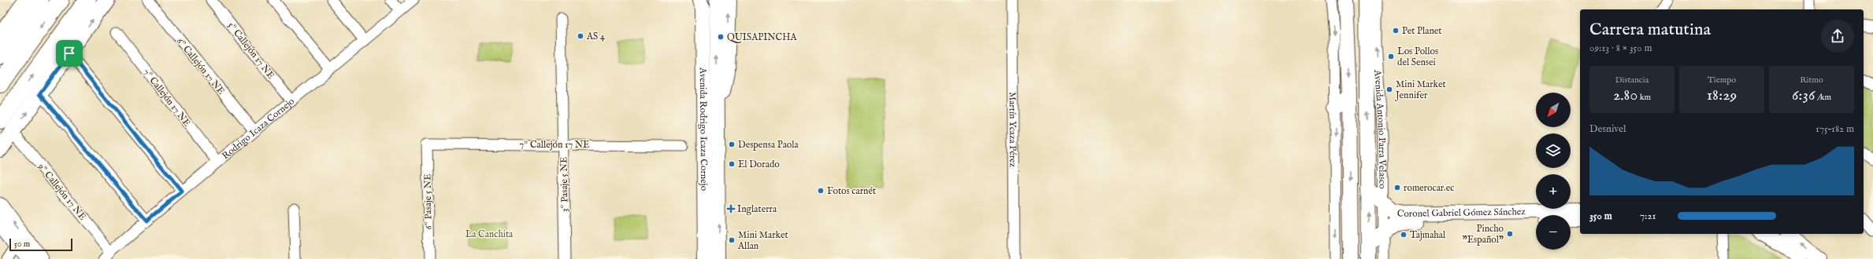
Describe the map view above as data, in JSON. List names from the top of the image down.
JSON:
{
  "streets": {
    "street": [
      "5º Callejón 17 NE",
      "6º Callejón 17 NE",
      "7º Callejón 17 NE",
      "Rodrigo Icaza Cornejo",
      "Avenida Rodrigo Icaza Cornejo",
      "Martín Ycaza Pérez",
      "Avenida Antonio Parra Velasco",
      "3º Pasaje 5 NE",
      "9º Callejón 17 NE",
      "6º Pasaje 5 NE",
      "Coronel Gabriel Gómez Sánchez"
    ]
  },
  "crossings": [
    ["5º Callejón 17 NE", "Rodrigo Icaza Cornejo"],
    ["6º Callejón 17 NE", "Rodrigo Icaza Cornejo"],
    ["7º Callejón 17 NE", "Rodrigo Icaza Cornejo"],
    ["7º Callejón 17 NE", "3º Pasaje 5 NE"],
    ["7º Callejón 17 NE", "6º Pasaje 5 NE"],
    ["Rodrigo Icaza Cornejo", "9º Callejón 17 NE"],
    ["Avenida Antonio Parra Velasco", "Coronel Gabriel Gómez Sánchez"]
  ],
  "parks": ["La Canchita"],
  "places": {
    "other": [
      "Pet Planet",
      "AS 4",
      "QUISAPINCHA",
      "Los Pollos del Sensei",
      "Mini Market Jennifer",
      "Despensa Paola",
      "El Dorado",
      "romerocar.ec",
      "Fotos carnét",
      "Pincho \"Español\"",
      "Tajmahal",
      "Mini Market Allan"
    ],
    "health": ["Inglaterra"]
  },
  "scale_bar": "50 m",
  "north": "bottom left",
  "page": {
    "heading": ["Carrera matutina", "09:13 · 8 × 350 m"],
    "stats": [
      ["Distancia", "2.80 km"],
      ["Tiempo", "18:29"],
      ["Ritmo", "6:36 /km"]
    ],
    "map_buttons": ["+", "−"],
    "chart": ["Desnivel", "175–182 m"],
    "list": [
      {
        "name": "350 m",
        "note": "7:21"
      }
    ],
    "scale": "50 m"
  }
}
